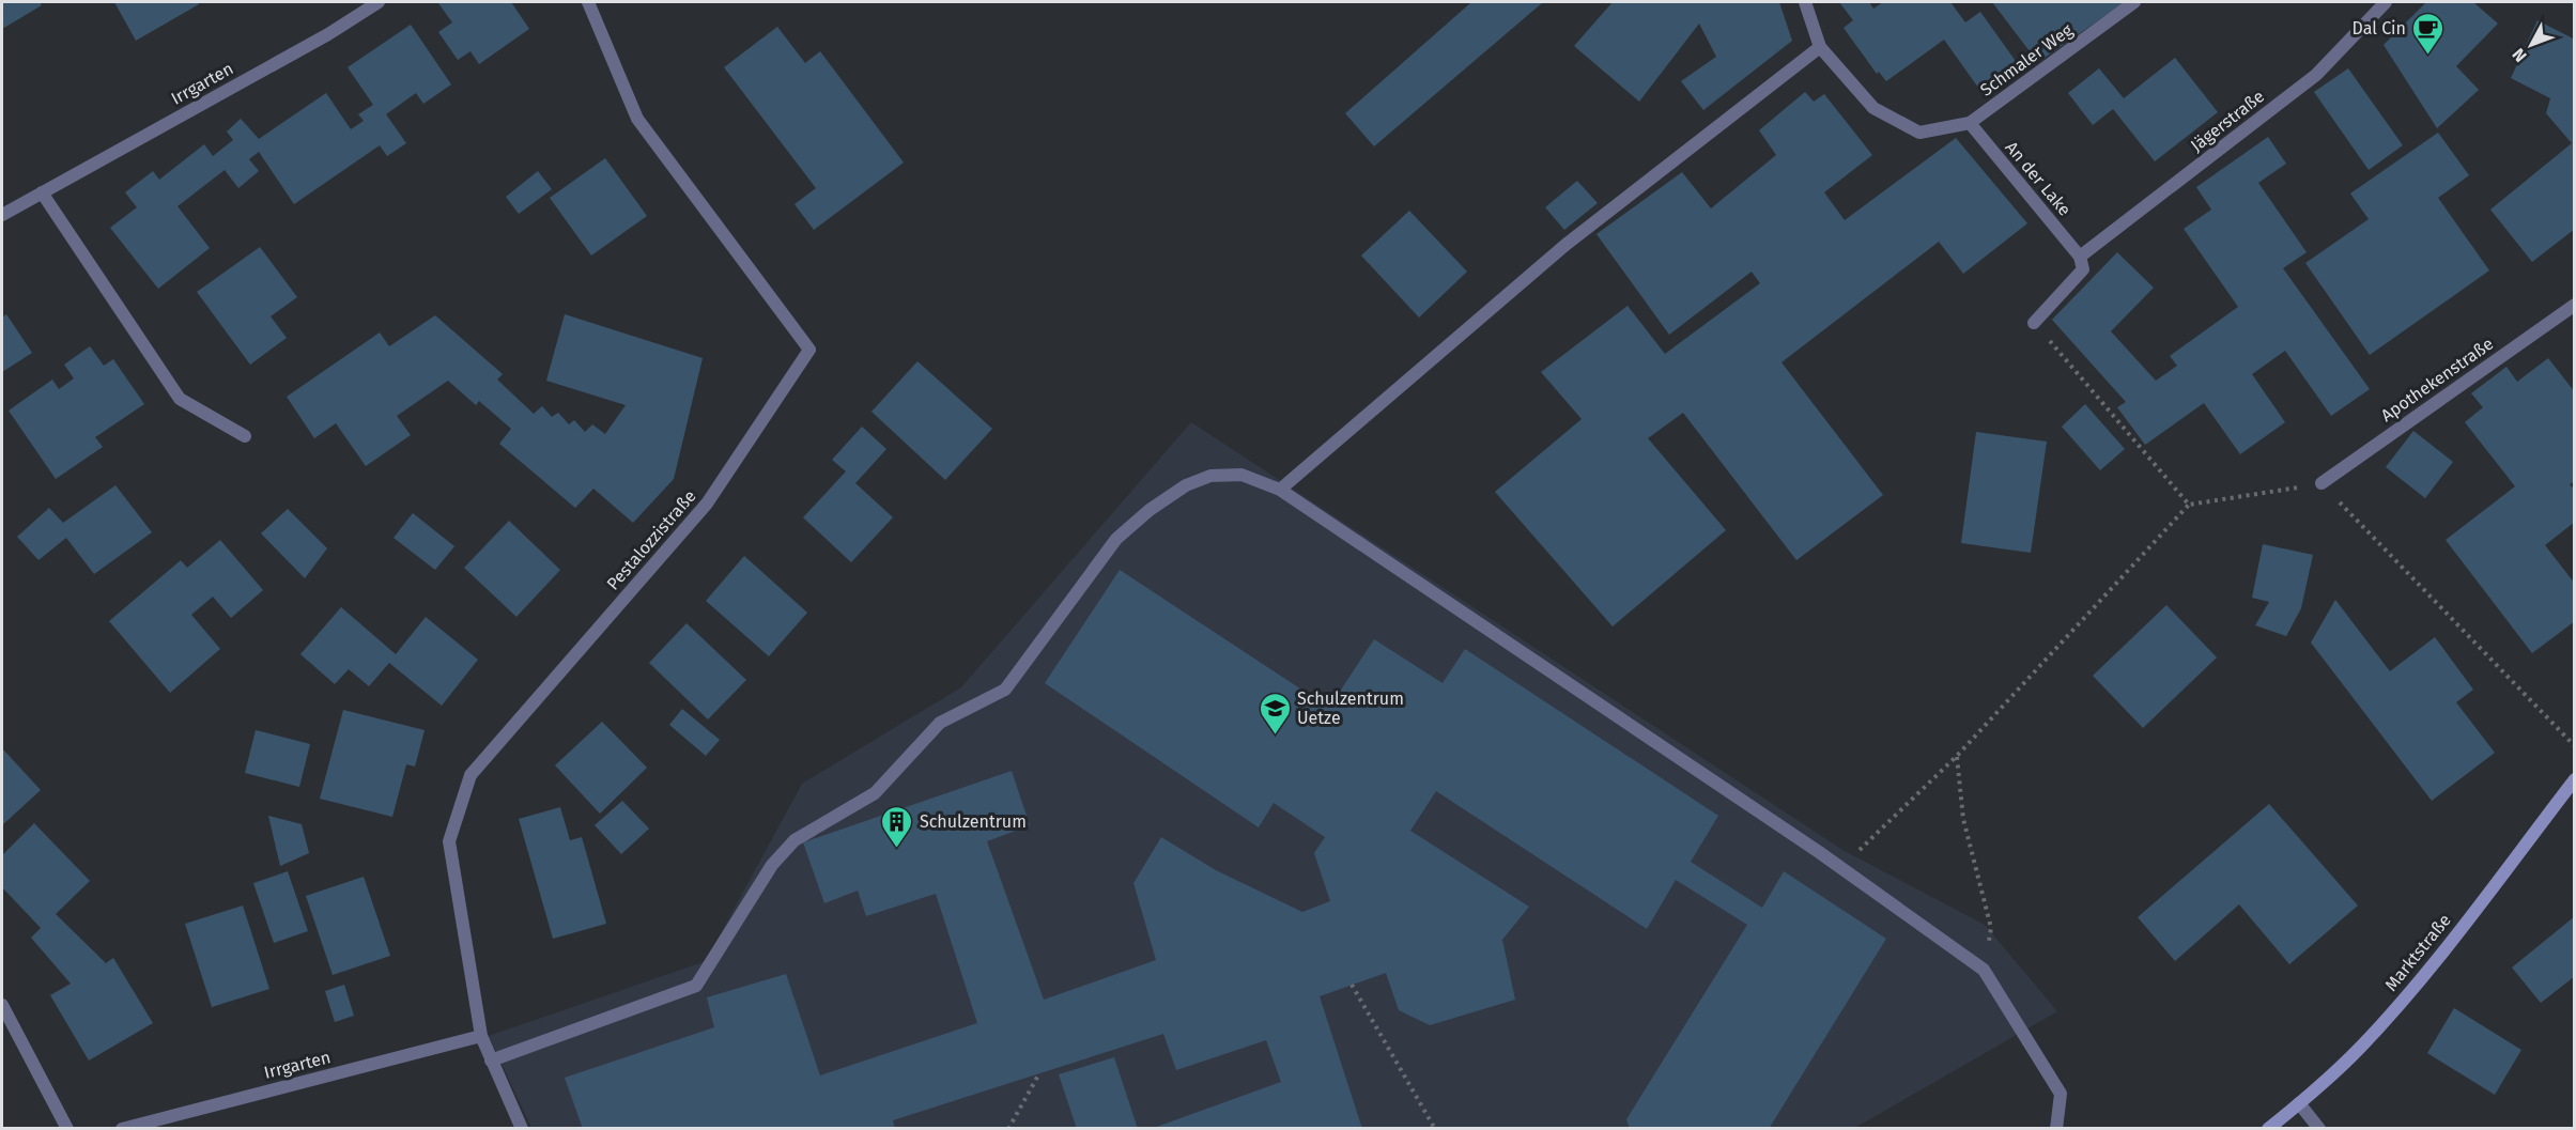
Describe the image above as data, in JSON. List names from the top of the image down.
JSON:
{
  "streets": {
    "street": [
      "Schmaler Weg",
      "Irrgarten",
      "Jägerstraße",
      "An der Lake",
      "Apothekenstraße",
      "Pestalozzistraße",
      "Marktstraße"
    ]
  },
  "crossings": [
    ["Schmaler Weg", "An der Lake"],
    ["Irrgarten", "Pestalozzistraße"],
    ["Jägerstraße", "An der Lake"]
  ],
  "places": {
    "cafe": ["Dal Cin"],
    "school or university": ["Schulzentrum Uetze"],
    "building": ["Schulzentrum"]
  },
  "north": "bottom left"
}
